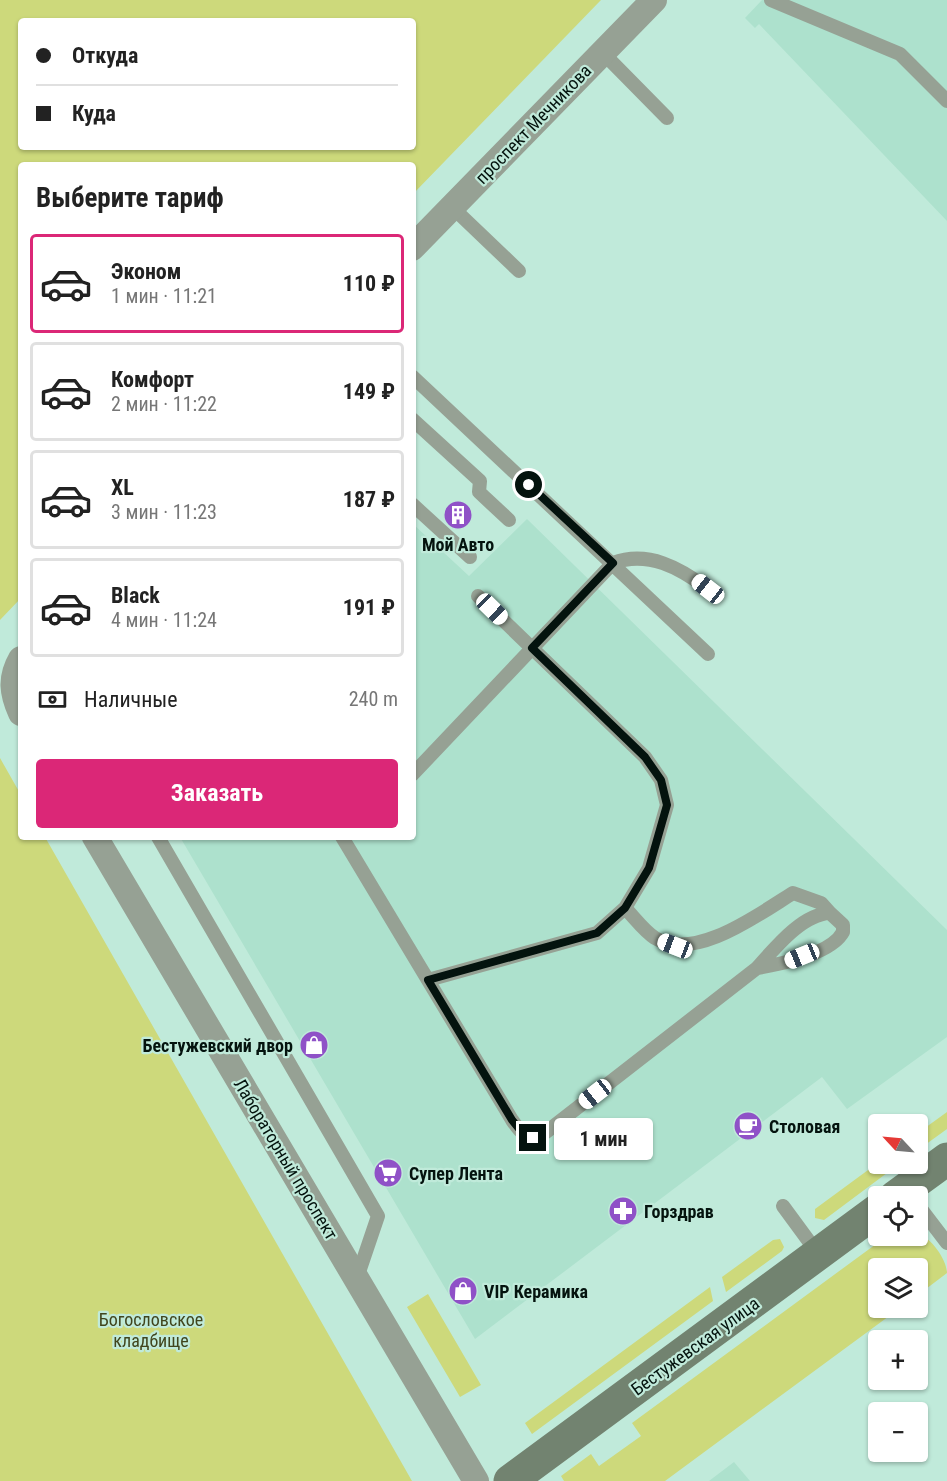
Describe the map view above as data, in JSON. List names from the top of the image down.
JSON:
{
  "streets": {
    "street": ["проспект Мечникова", "Лабораторный проспект", "Бестужевская улица"]
  },
  "parks": ["Богословское кладбище"],
  "places": {
    "building": ["Мой Авто"],
    "shop": ["Бестужевский двор", "VIP Керамика"],
    "cafe": ["Столовая"],
    "supermarket": ["Супер Лента"],
    "pharmacy": ["Горздрав"]
  },
  "north": "top left",
  "page": {
    "banner": ["Откуда", "Куда"],
    "heading": "Выберите тариф",
    "list": [
      {
        "name": "Эконом",
        "note": "1 мин · 11:21",
        "value": "110 ₽"
      },
      {
        "name": "Комфорт",
        "note": "2 мин · 11:22",
        "value": "149 ₽"
      },
      {
        "name": "XL",
        "note": "3 мин · 11:23",
        "value": "187 ₽"
      },
      {
        "name": "Black",
        "note": "4 мин · 11:24",
        "value": "191 ₽"
      }
    ],
    "pay": ["Наличные", "240 m"],
    "buttons": "Заказать",
    "map_buttons": ["+", "−"],
    "bubble": "1 мин"
  }
}
